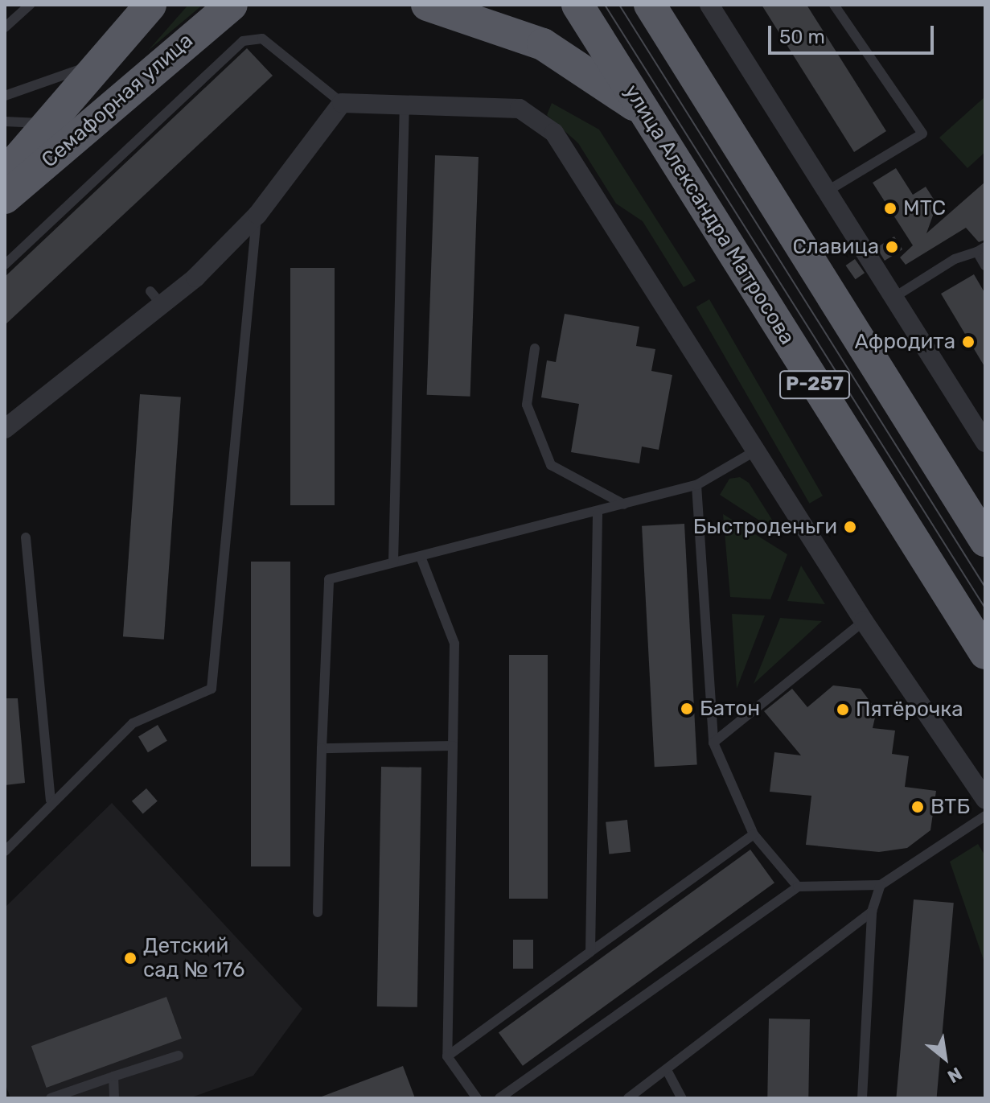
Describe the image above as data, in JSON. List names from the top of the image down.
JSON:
{
  "streets": {
    "highway": ["Семафорная улица", "улица Александра Матросова", "Р-257"]
  },
  "places": [
    "МТС",
    "Славица",
    "Афродита",
    "Быстроденьги",
    "Батон",
    "Пятёрочка",
    "ВТБ",
    "Детский сад № 176"
  ],
  "scale_bar": "50 m",
  "north": "bottom right"
}
